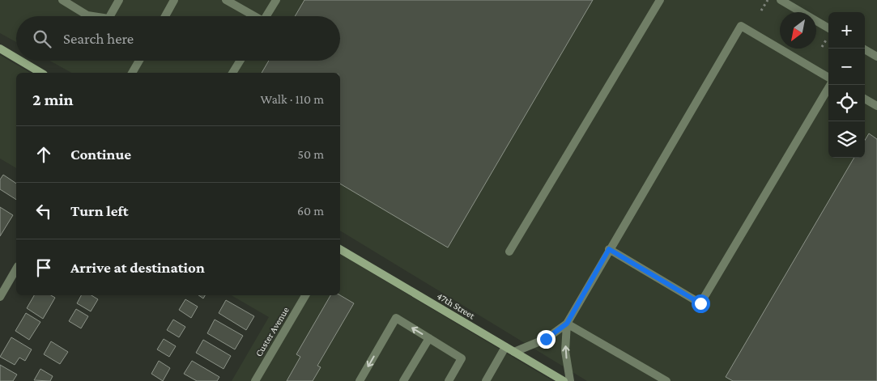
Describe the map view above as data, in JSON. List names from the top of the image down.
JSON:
{
  "streets": {
    "main road": ["47th Street"],
    "street": ["Custer Avenue"]
  },
  "north": "bottom left",
  "page": {
    "map_buttons": ["+", "−"],
    "search": "Search here",
    "heading": ["2 min", "Walk · 110 m"],
    "list": [
      ["Continue", "50 m"],
      ["Turn left", "60 m"],
      "Arrive at destination"
    ]
  }
}
